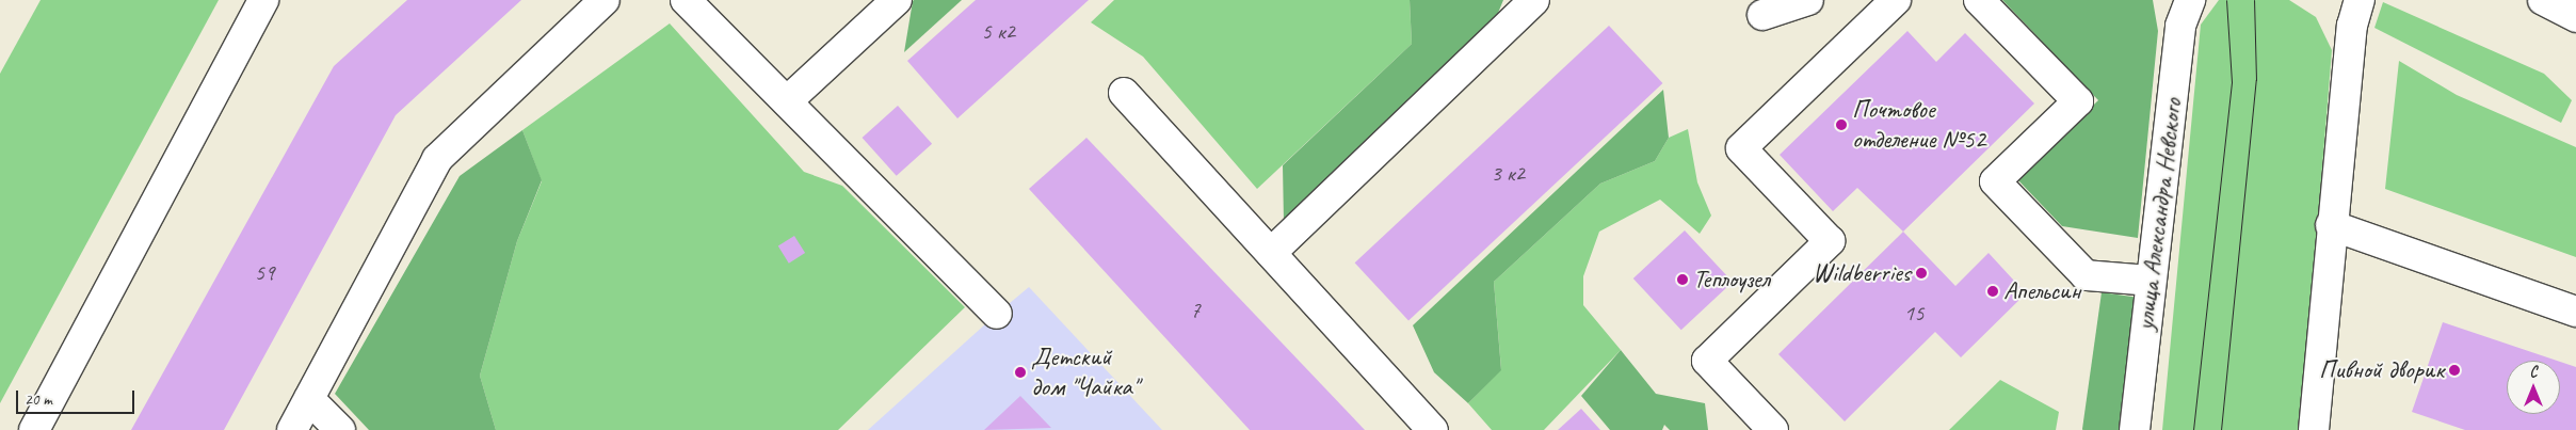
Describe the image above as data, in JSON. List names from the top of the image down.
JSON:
{
  "streets": {
    "street": ["улица Александра Невского"]
  },
  "places": [
    "Почтовое отделение №52",
    "Wildberries",
    "Теплоузел",
    "Апельсин",
    "Пивной дворик",
    "Детский дом \"Чайка\""
  ],
  "house_numbers": [
    "5 к2",
    "3 к2",
    "59",
    "7",
    "15"
  ],
  "scale_bar": "20 m",
  "north": "top"
}
